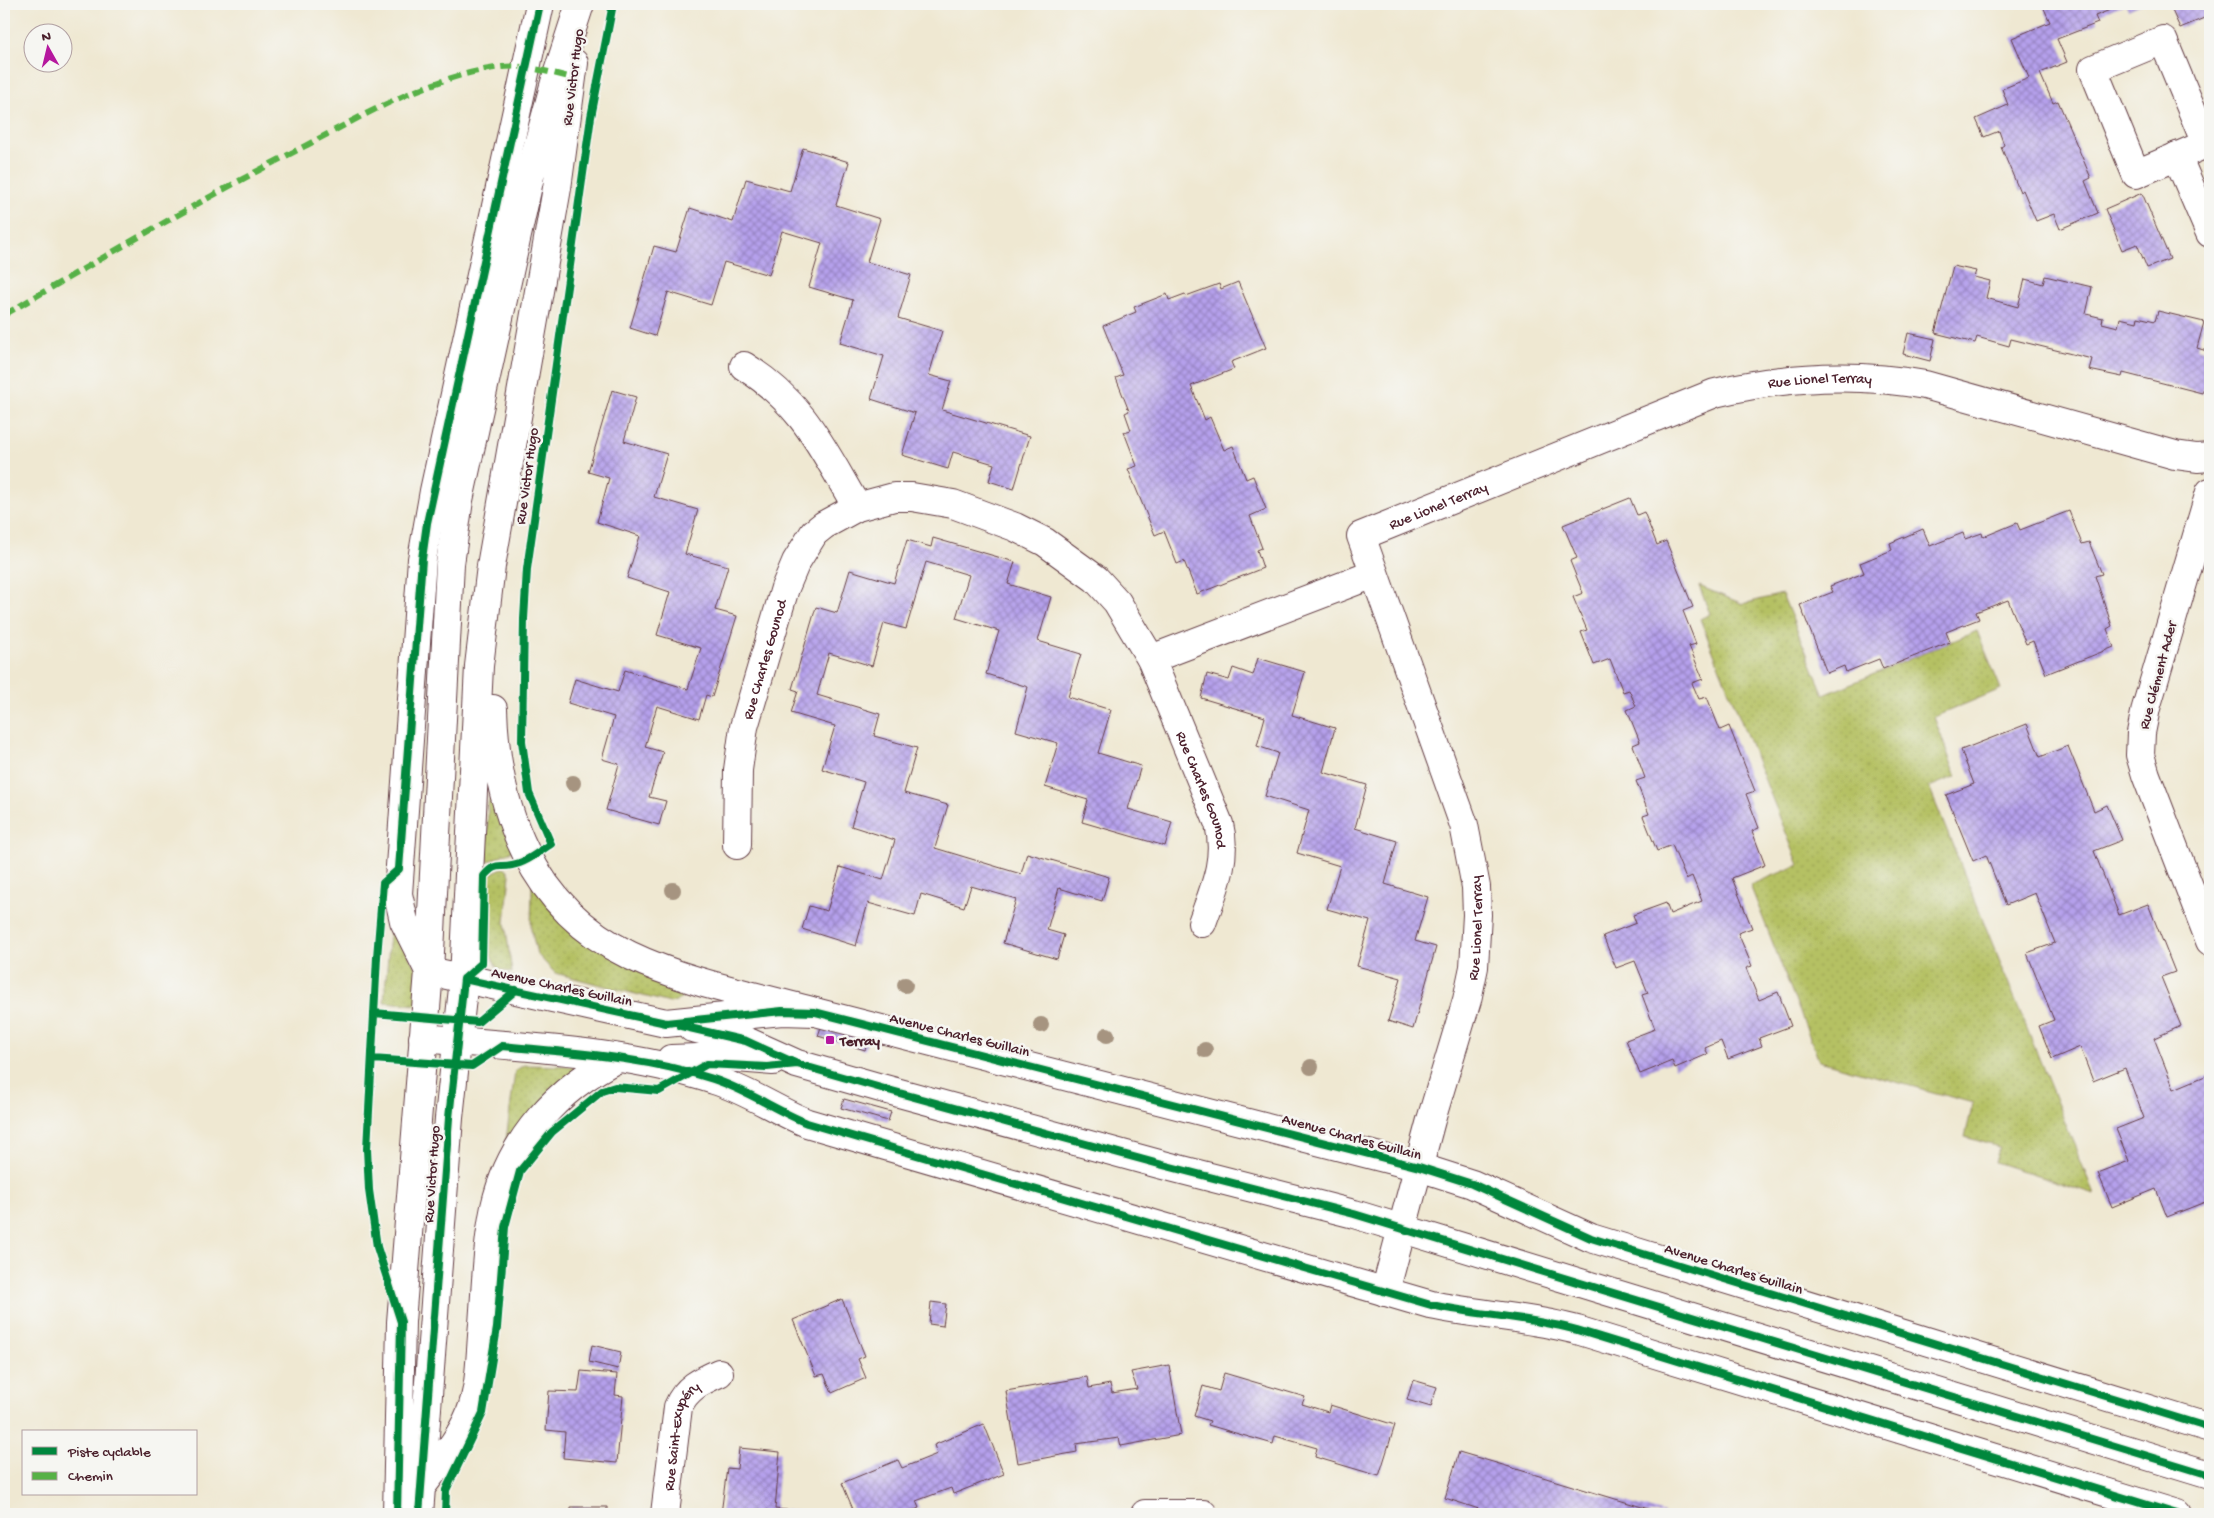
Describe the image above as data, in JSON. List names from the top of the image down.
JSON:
{
  "streets": {
    "street": [
      "Rue Victor Hugo",
      "Rue Lionel Terray",
      "Rue Charles Gounod",
      "Rue Clément Ader",
      "Avenue Charles Guillain",
      "Rue Saint-Exupéry"
    ]
  },
  "crossings": [
    ["Rue Victor Hugo", "Avenue Charles Guillain"],
    ["Rue Lionel Terray", "Avenue Charles Guillain"]
  ],
  "places": {
    "transit": ["Terray"]
  },
  "legend": ["Piste cyclable", "Chemin"],
  "north": "top"
}
